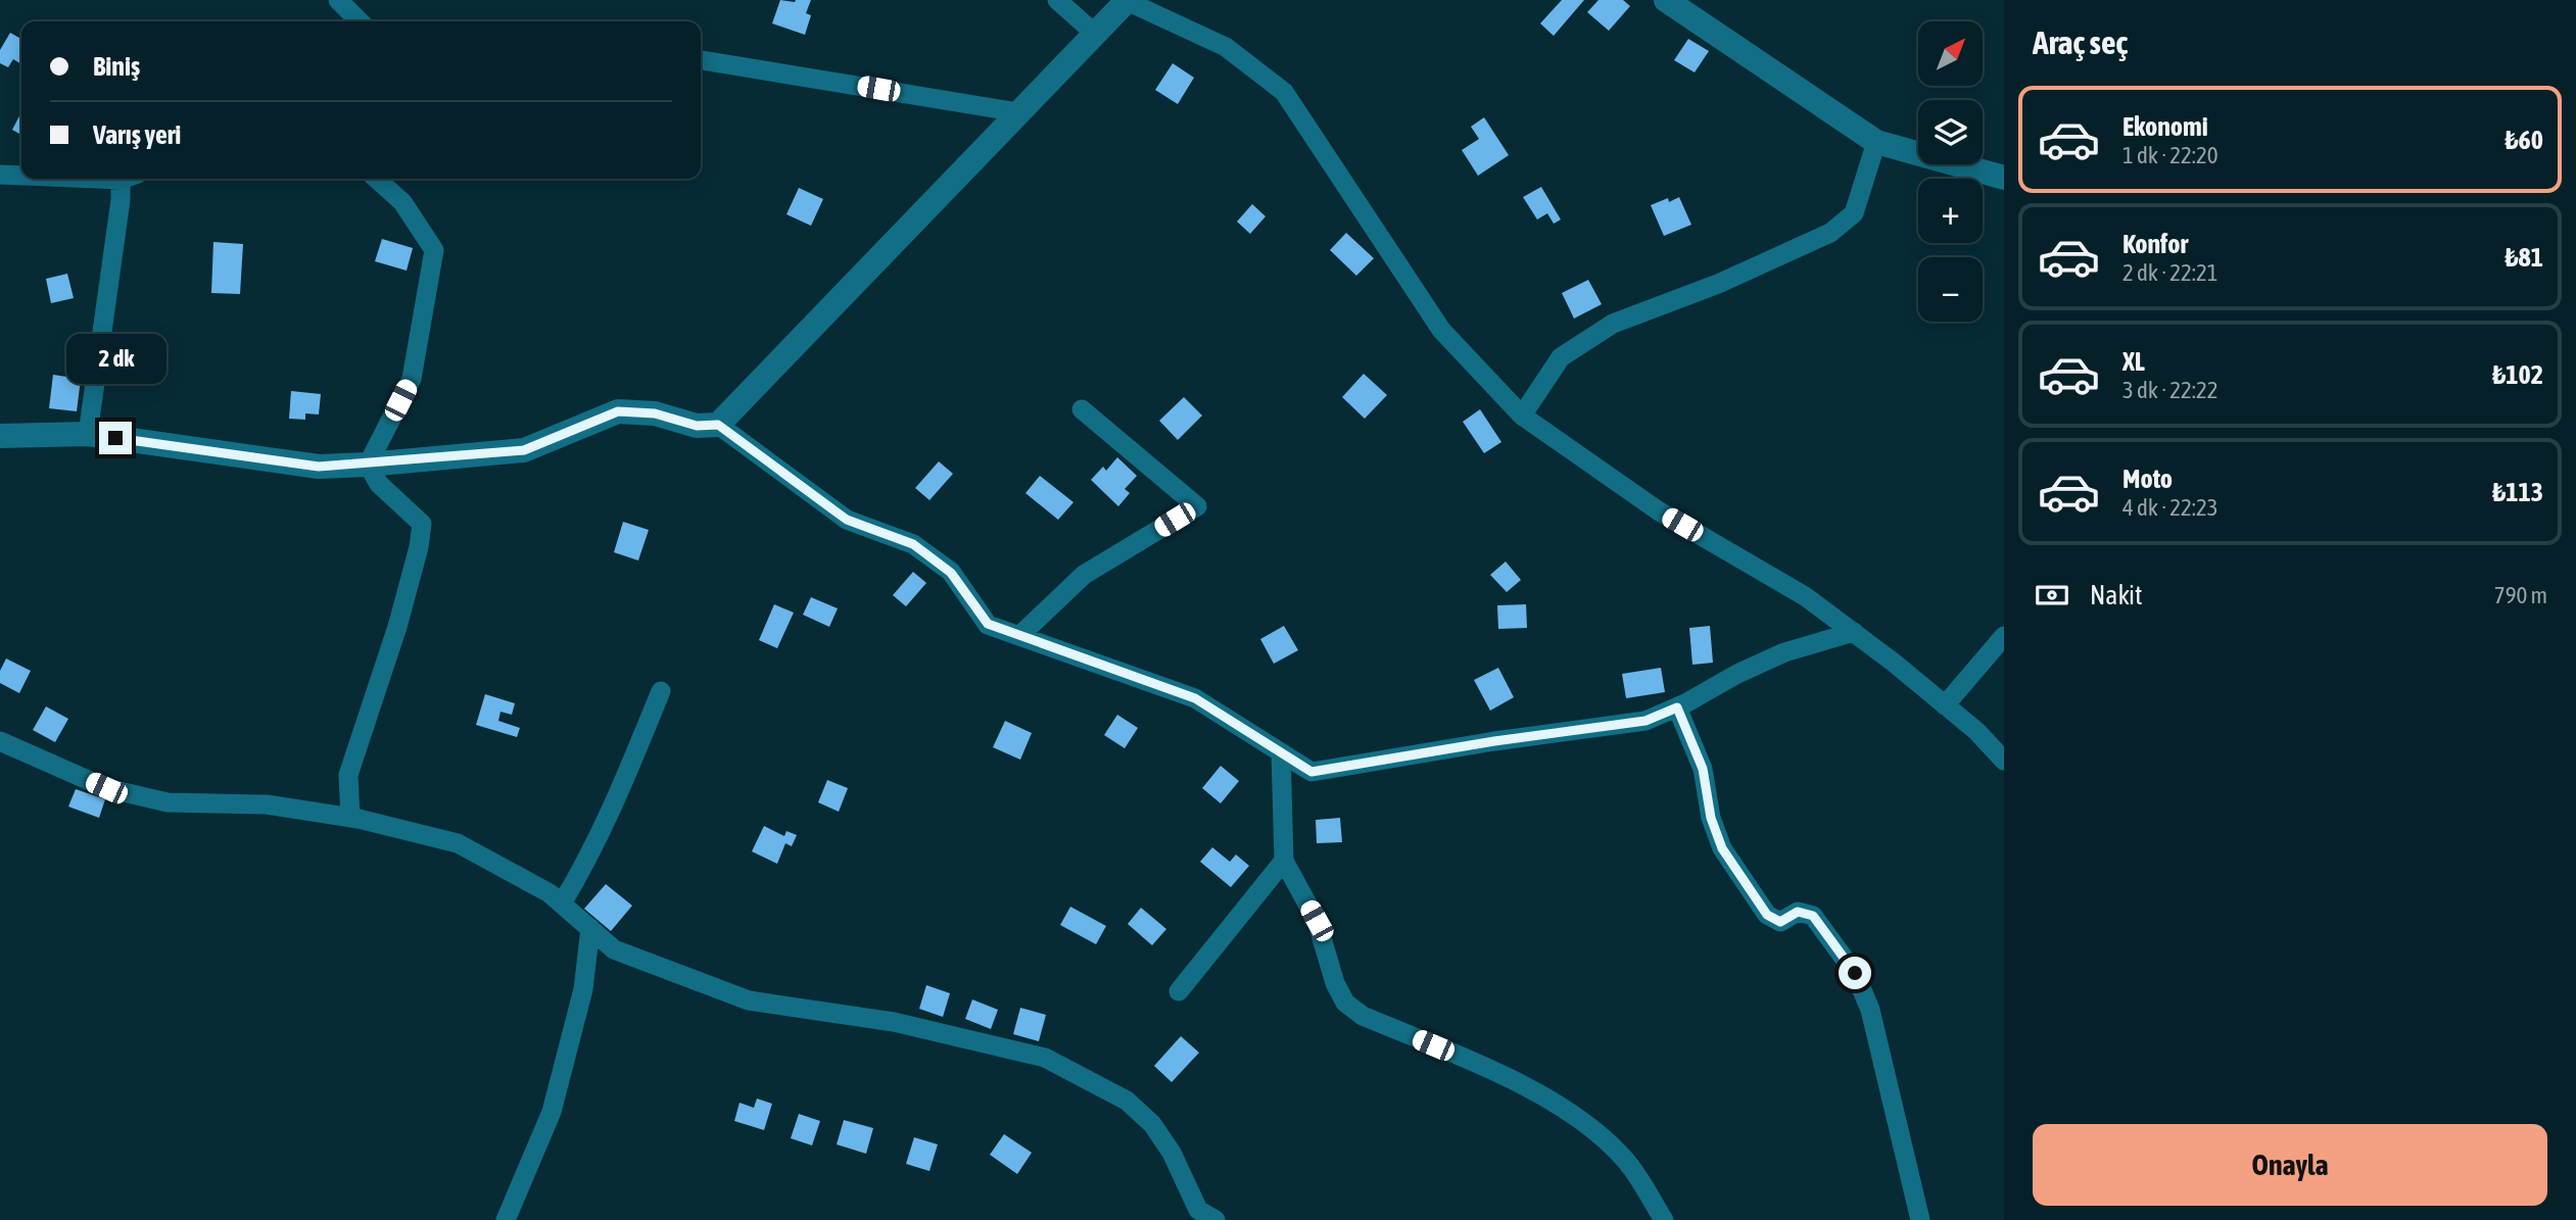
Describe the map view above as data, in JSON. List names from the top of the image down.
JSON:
{
  "north": "top right",
  "page": {
    "heading": "Araç seç",
    "map_buttons": ["+", "−"],
    "banner": ["Biniş", "Varış yeri"],
    "list": [
      {
        "name": "Ekonomi",
        "note": "1 dk · 22:20",
        "value": "₺60"
      },
      {
        "name": "Konfor",
        "note": "2 dk · 22:21",
        "value": "₺81"
      },
      {
        "name": "XL",
        "note": "3 dk · 22:22",
        "value": "₺102"
      },
      {
        "name": "Moto",
        "note": "4 dk · 22:23",
        "value": "₺113"
      }
    ],
    "bubble": "2 dk",
    "pay": ["Nakit", "790 m"],
    "buttons": "Onayla"
  }
}
